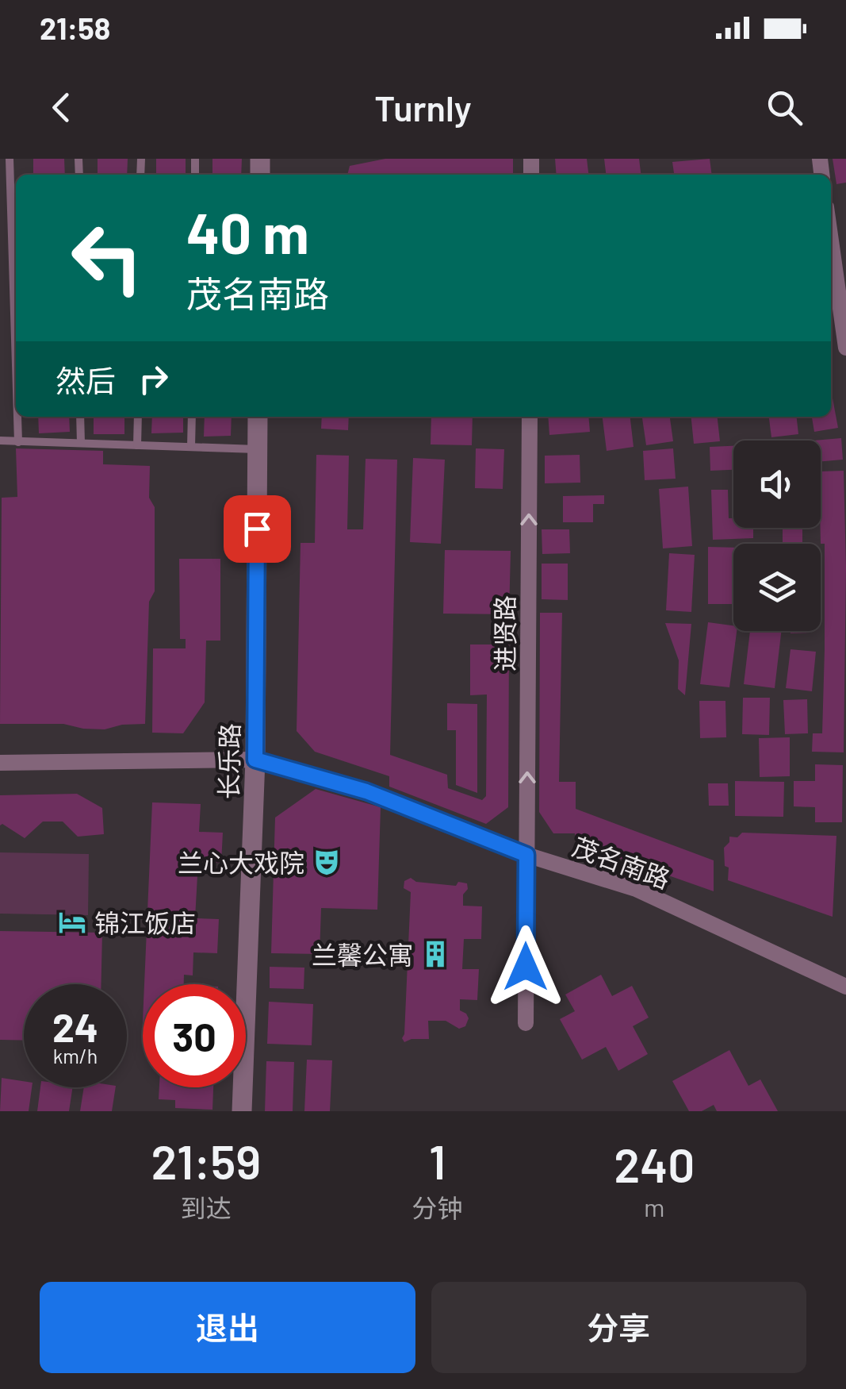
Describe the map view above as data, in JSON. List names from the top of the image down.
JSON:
{
  "streets": {
    "street": ["进贤路", "长乐路", "茂名南路"]
  },
  "crossings": [
    ["进贤路", "茂名南路"],
    ["长乐路", "茂名南路"]
  ],
  "one_way": ["进贤路"],
  "places": {
    "theatre": ["兰心大戏院"],
    "hotel": ["锦江饭店"],
    "building": ["兰馨公寓"]
  },
  "page": {
    "status": "21:58",
    "header": "Turnly",
    "turn": ["40 m", "茂名南路"],
    "then": "然后",
    "speed": "24 km/h",
    "limit": "30",
    "eta": [
      "21:59",
      "到达",
      "1",
      "分钟",
      "240",
      "m"
    ],
    "buttons": ["退出", "分享"]
  }
}
